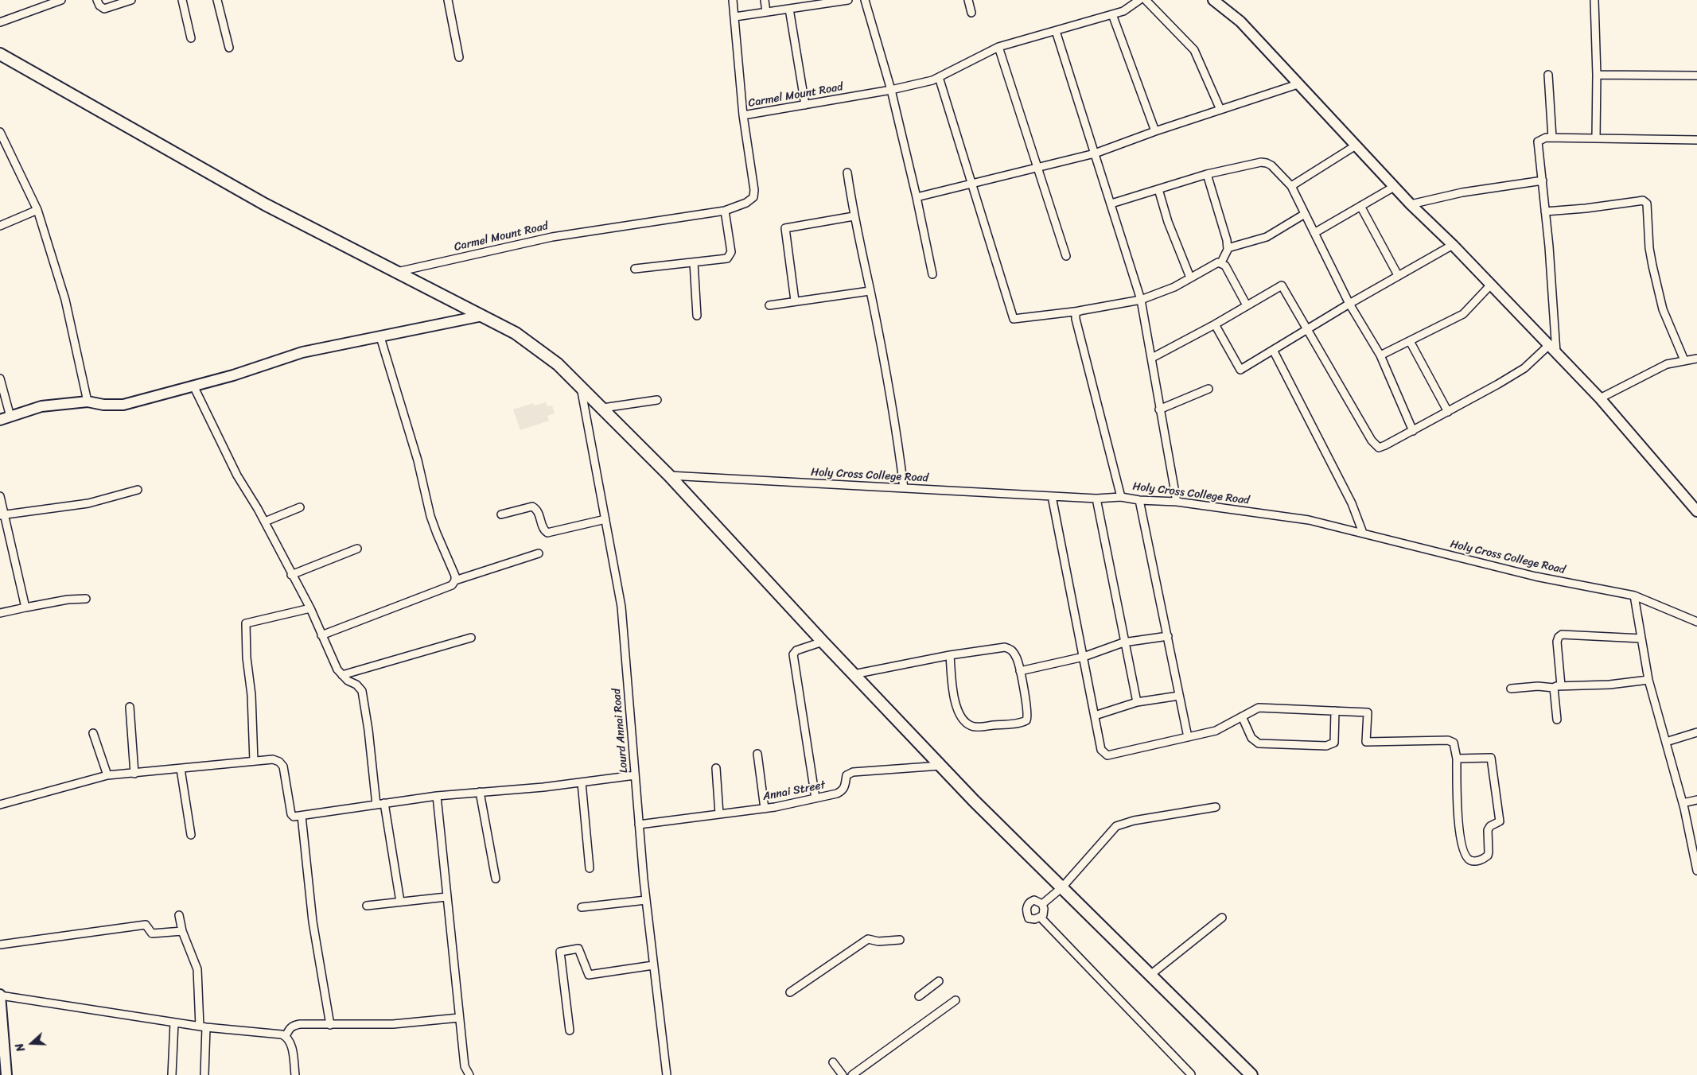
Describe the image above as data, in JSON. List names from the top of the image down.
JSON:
{
  "streets": {
    "street": [
      "Carmel Mount Road",
      "Holy Cross College Road",
      "Lourd Annai Road",
      "Annai Street"
    ]
  },
  "crossings": [
    ["Lourd Annai Road", "Annai Street"]
  ],
  "north": "left"
}
